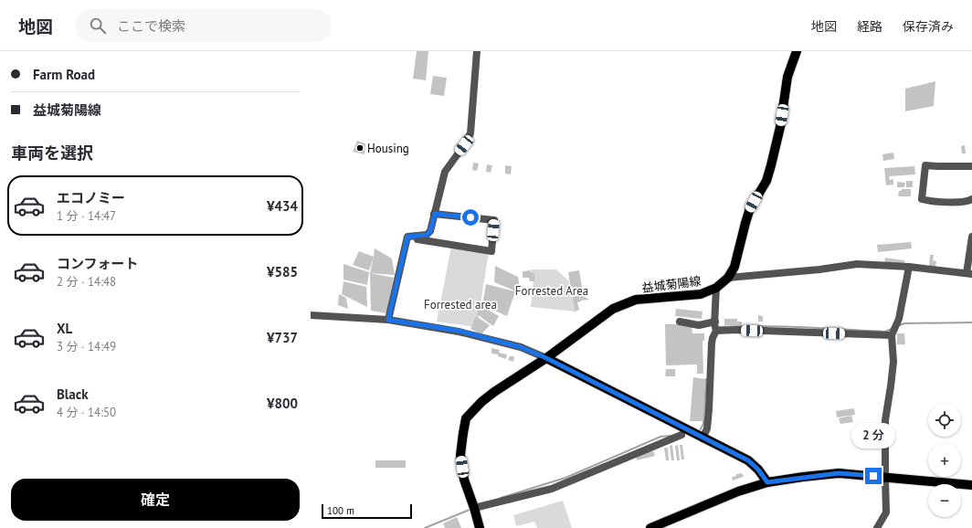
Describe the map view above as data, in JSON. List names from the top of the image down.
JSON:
{
  "streets": {
    "main road": ["益城菊陽線"]
  },
  "parks": ["Forrested Area", "Forrested area"],
  "places": ["Housing"],
  "scale_bar": "100 m",
  "page": {
    "header": "地図",
    "search": "ここで検索",
    "nav": ["地図", "経路", "保存済み"],
    "banner": ["Farm Road", "益城菊陽線"],
    "heading": "車両を選択",
    "list": [
      {
        "name": "エコノミー",
        "note": "1 分 · 14:47",
        "value": "¥434"
      },
      {
        "name": "コンフォート",
        "note": "2 分 · 14:48",
        "value": "¥585"
      },
      {
        "name": "XL",
        "note": "3 分 · 14:49",
        "value": "¥737"
      },
      {
        "name": "Black",
        "note": "4 分 · 14:50",
        "value": "¥800"
      }
    ],
    "map_buttons": ["+", "−"],
    "bubble": "2 分",
    "buttons": "確定",
    "scale": "100 m"
  }
}
